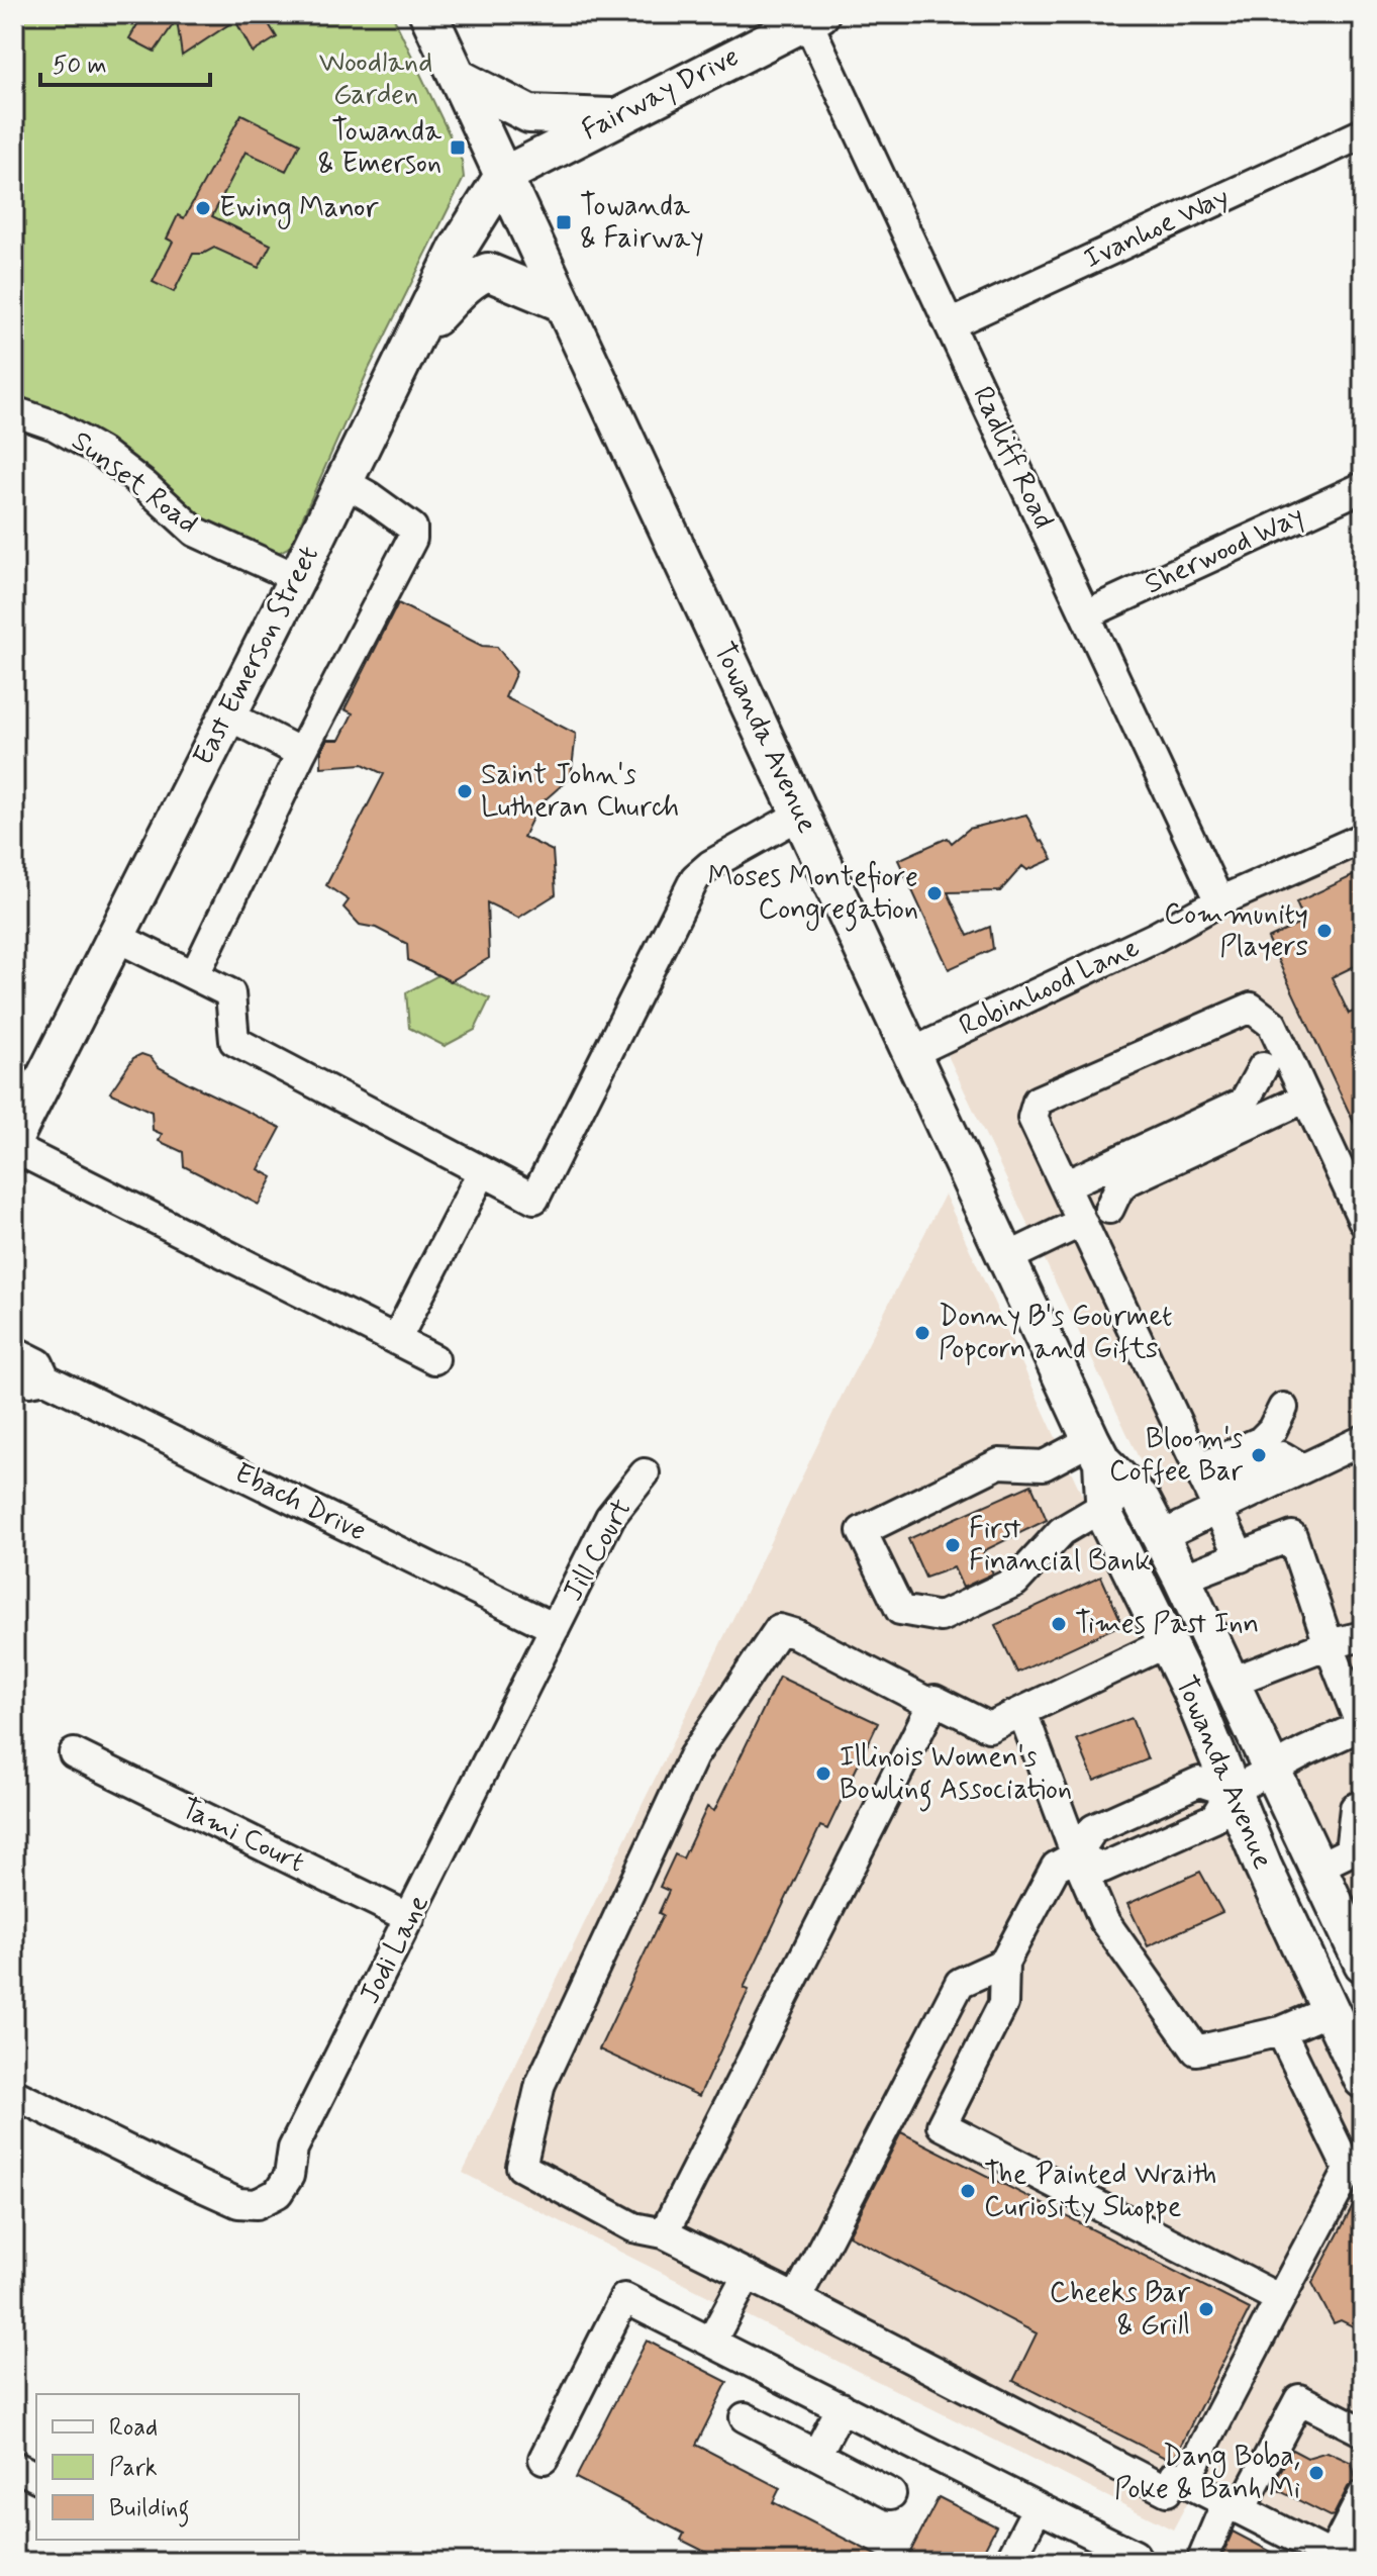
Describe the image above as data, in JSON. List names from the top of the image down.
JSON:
{
  "streets": {
    "main road": ["Fairway Drive", "East Emerson Street", "Towanda Avenue"],
    "street": [
      "Ivanhoe Way",
      "Radliff Road",
      "Sunset Road",
      "Sherwood Way",
      "Robinhood Lane",
      "Ebach Drive",
      "Jill Court",
      "Tami Court",
      "Jodi Lane"
    ]
  },
  "crossings": [
    ["Fairway Drive", "Radliff Road"],
    ["Fairway Drive", "East Emerson Street"],
    ["Fairway Drive", "Towanda Avenue"],
    ["Ivanhoe Way", "Radliff Road"],
    ["Radliff Road", "Sherwood Way"],
    ["Radliff Road", "Robinhood Lane"],
    ["Sunset Road", "East Emerson Street"],
    ["East Emerson Street", "Towanda Avenue"],
    ["Towanda Avenue", "Robinhood Lane"],
    ["Ebach Drive", "Jill Court"],
    ["Ebach Drive", "Jodi Lane"],
    ["Jill Court", "Jodi Lane"],
    ["Tami Court", "Jodi Lane"]
  ],
  "parks": ["Woodland Garden"],
  "places": {
    "transit": ["Towanda & Emerson", "Towanda & Fairway"],
    "other": [
      "Ewing Manor",
      "Saint John's Lutheran Church",
      "Moses Montefiore Congregation",
      "Community Players",
      "Donny B's Gourmet Popcorn and Gifts",
      "Bloom's Coffee Bar",
      "First Financial Bank",
      "Times Past Inn",
      "Illinois Women's Bowling Association",
      "The Painted Wraith Curiosity Shoppe",
      "Cheeks Bar & Grill",
      "Dang Boba, Poke & Banh Mi"
    ]
  },
  "legend": ["Road", "Park", "Building"],
  "scale_bar": "50 m"
}
